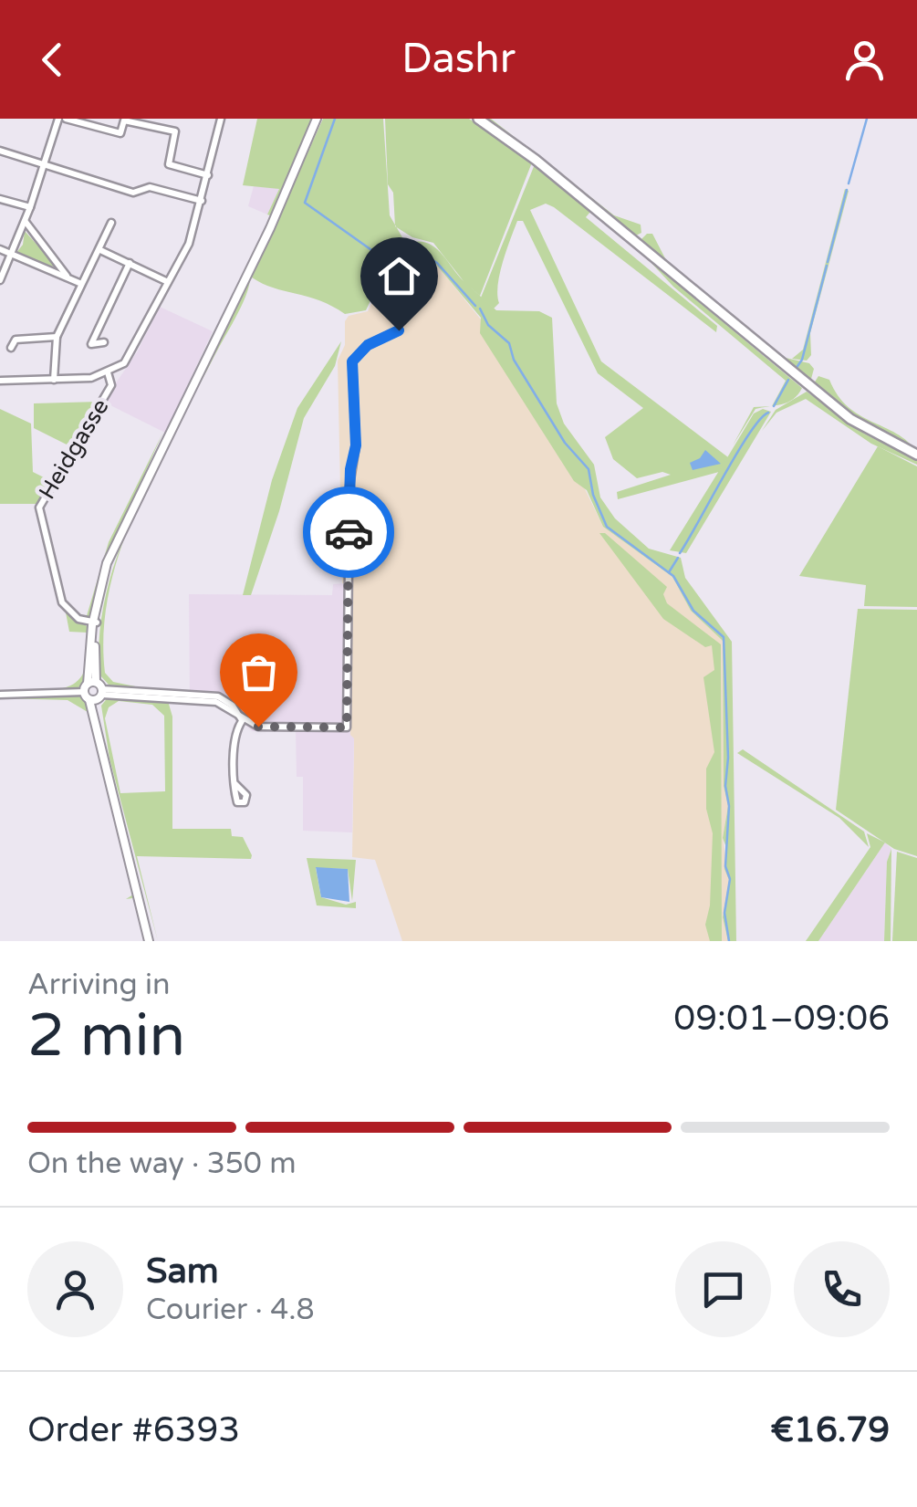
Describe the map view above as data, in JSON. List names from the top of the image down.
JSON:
{
  "streets": {
    "street": ["Heidgasse"]
  },
  "page": {
    "header": "Dashr",
    "heading": ["2 min", "Arriving in", "09:01–09:06"],
    "panel": [
      "Sam",
      "Courier · 4.8",
      "Order #6393",
      "€16.79"
    ],
    "bar": "On the way · 350 m"
  }
}
